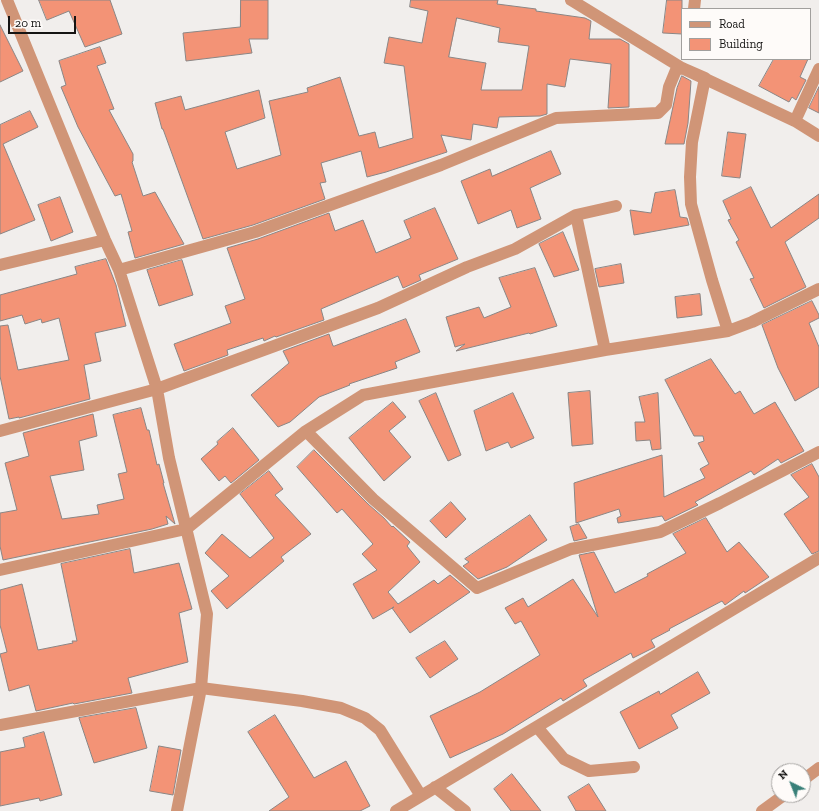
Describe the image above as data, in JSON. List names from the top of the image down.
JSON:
{
  "legend": ["Road", "Building"],
  "scale_bar": "20 m",
  "north": "top left"
}
